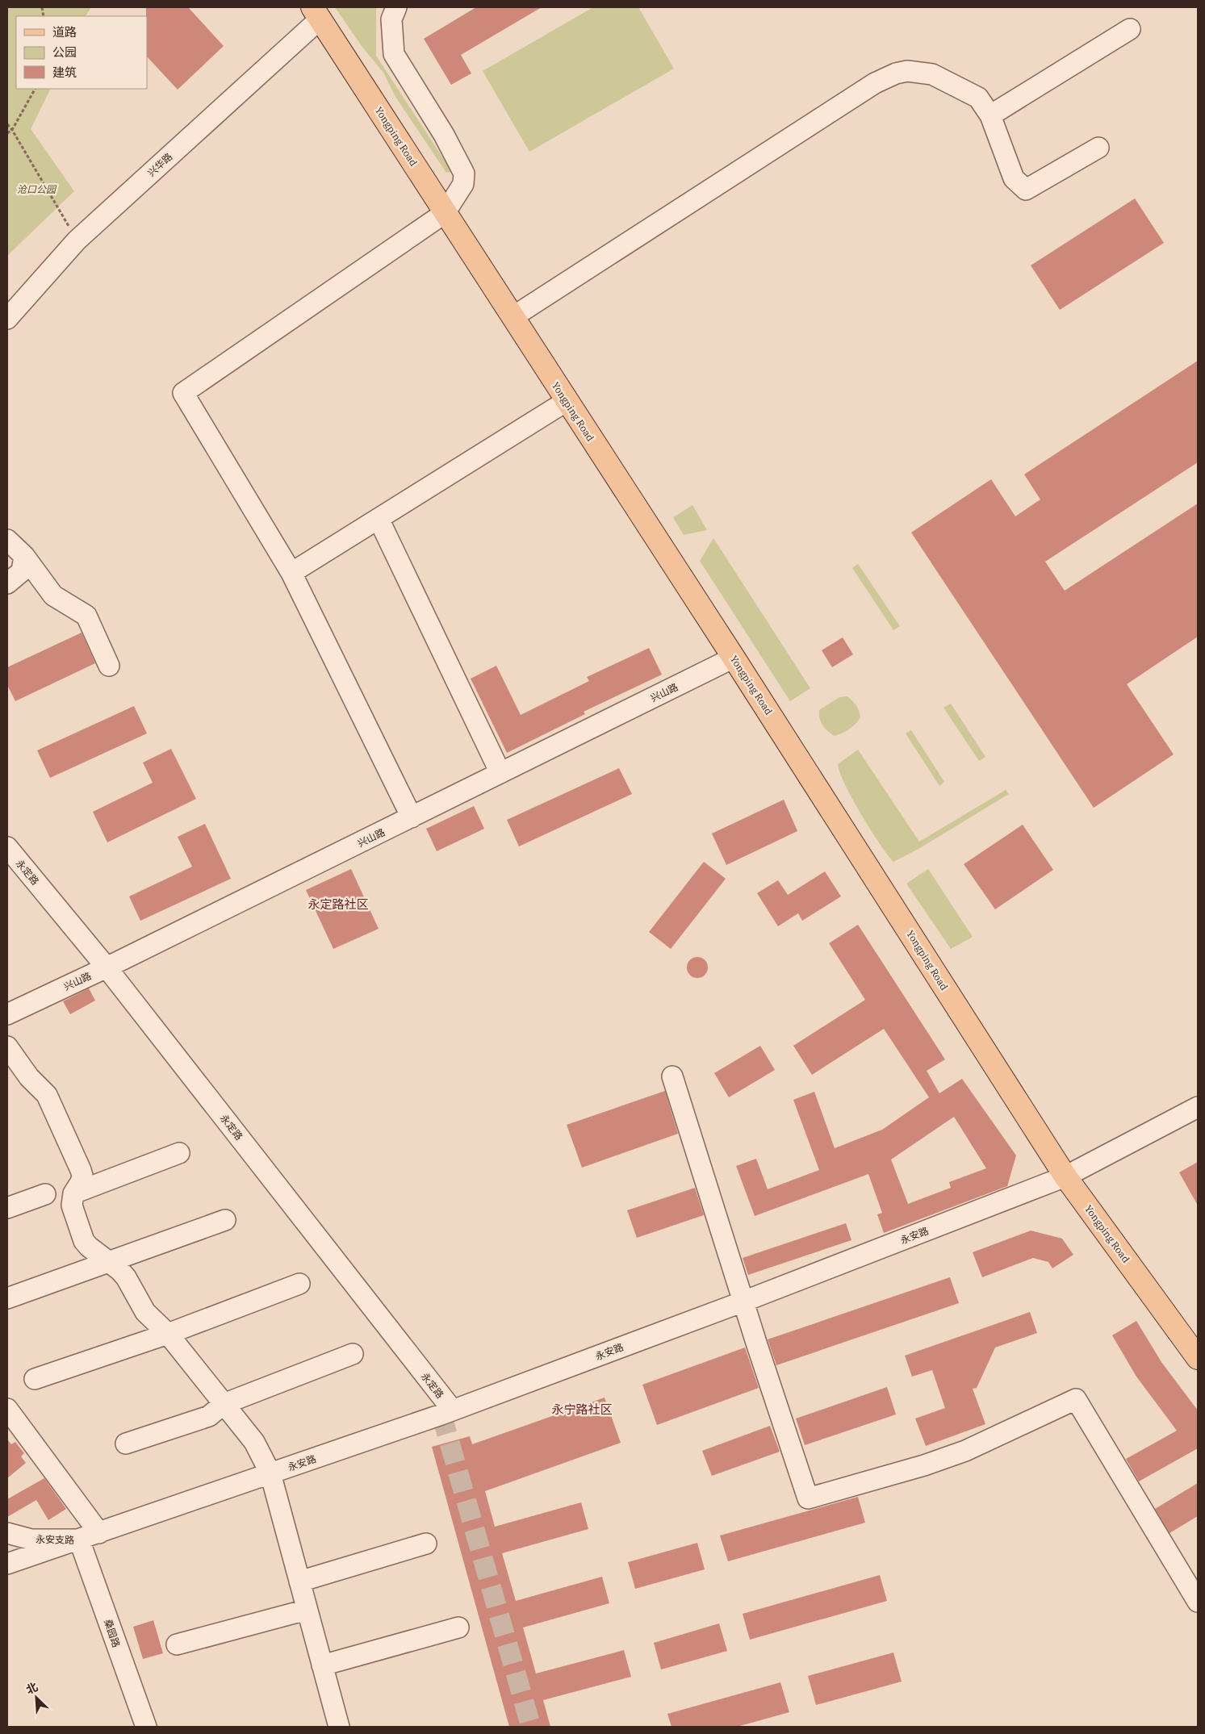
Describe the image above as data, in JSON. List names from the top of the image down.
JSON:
{
  "streets": {
    "main road": ["Yongping Road"],
    "street": [
      "兴华路",
      "兴山路",
      "永定路",
      "永安路",
      "永安支路",
      "桑园路"
    ]
  },
  "crossings": [
    ["Yongping Road", "兴华路"],
    ["Yongping Road", "兴山路"],
    ["Yongping Road", "永安路"],
    ["兴山路", "永定路"],
    ["永定路", "永安路"],
    ["永安路", "永安支路"],
    ["永安路", "桑园路"],
    ["永安支路", "桑园路"]
  ],
  "districts": ["永定路社区", "永宁路社区"],
  "parks": ["沧口公园"],
  "legend": ["道路", "公园", "建筑"],
  "north": "top left"
}
